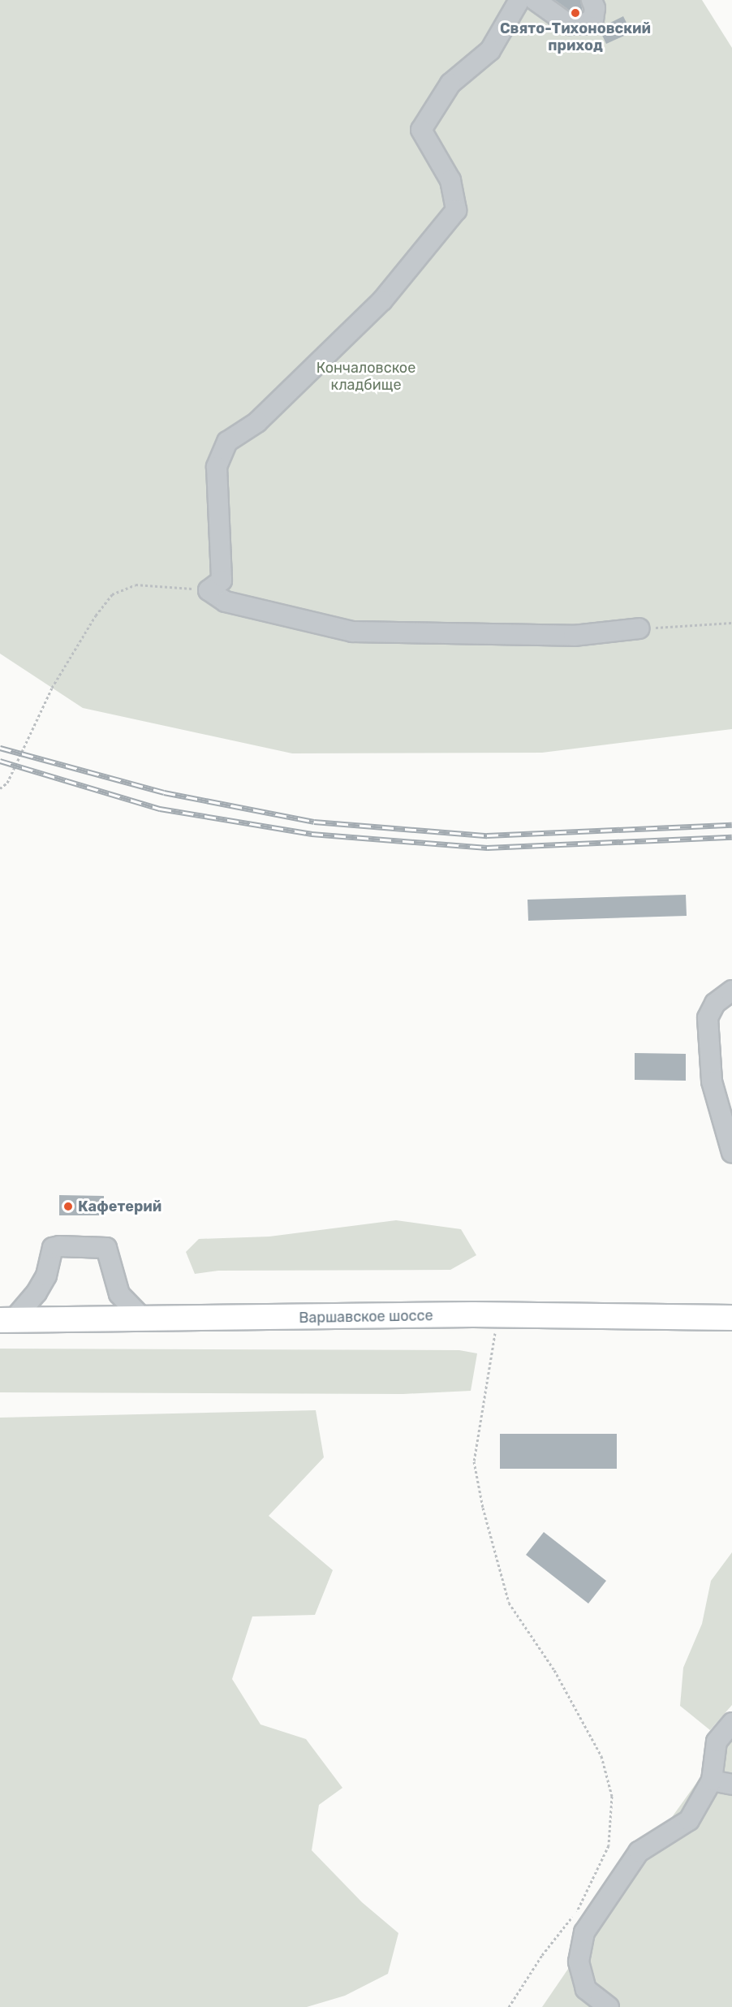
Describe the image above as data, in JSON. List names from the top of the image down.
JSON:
{
  "streets": {
    "main road": ["Варшавское шоссе"]
  },
  "parks": ["Кончаловское кладбище"],
  "places": ["Свято-Тихоновский приход", "Кафетерий"]
}
